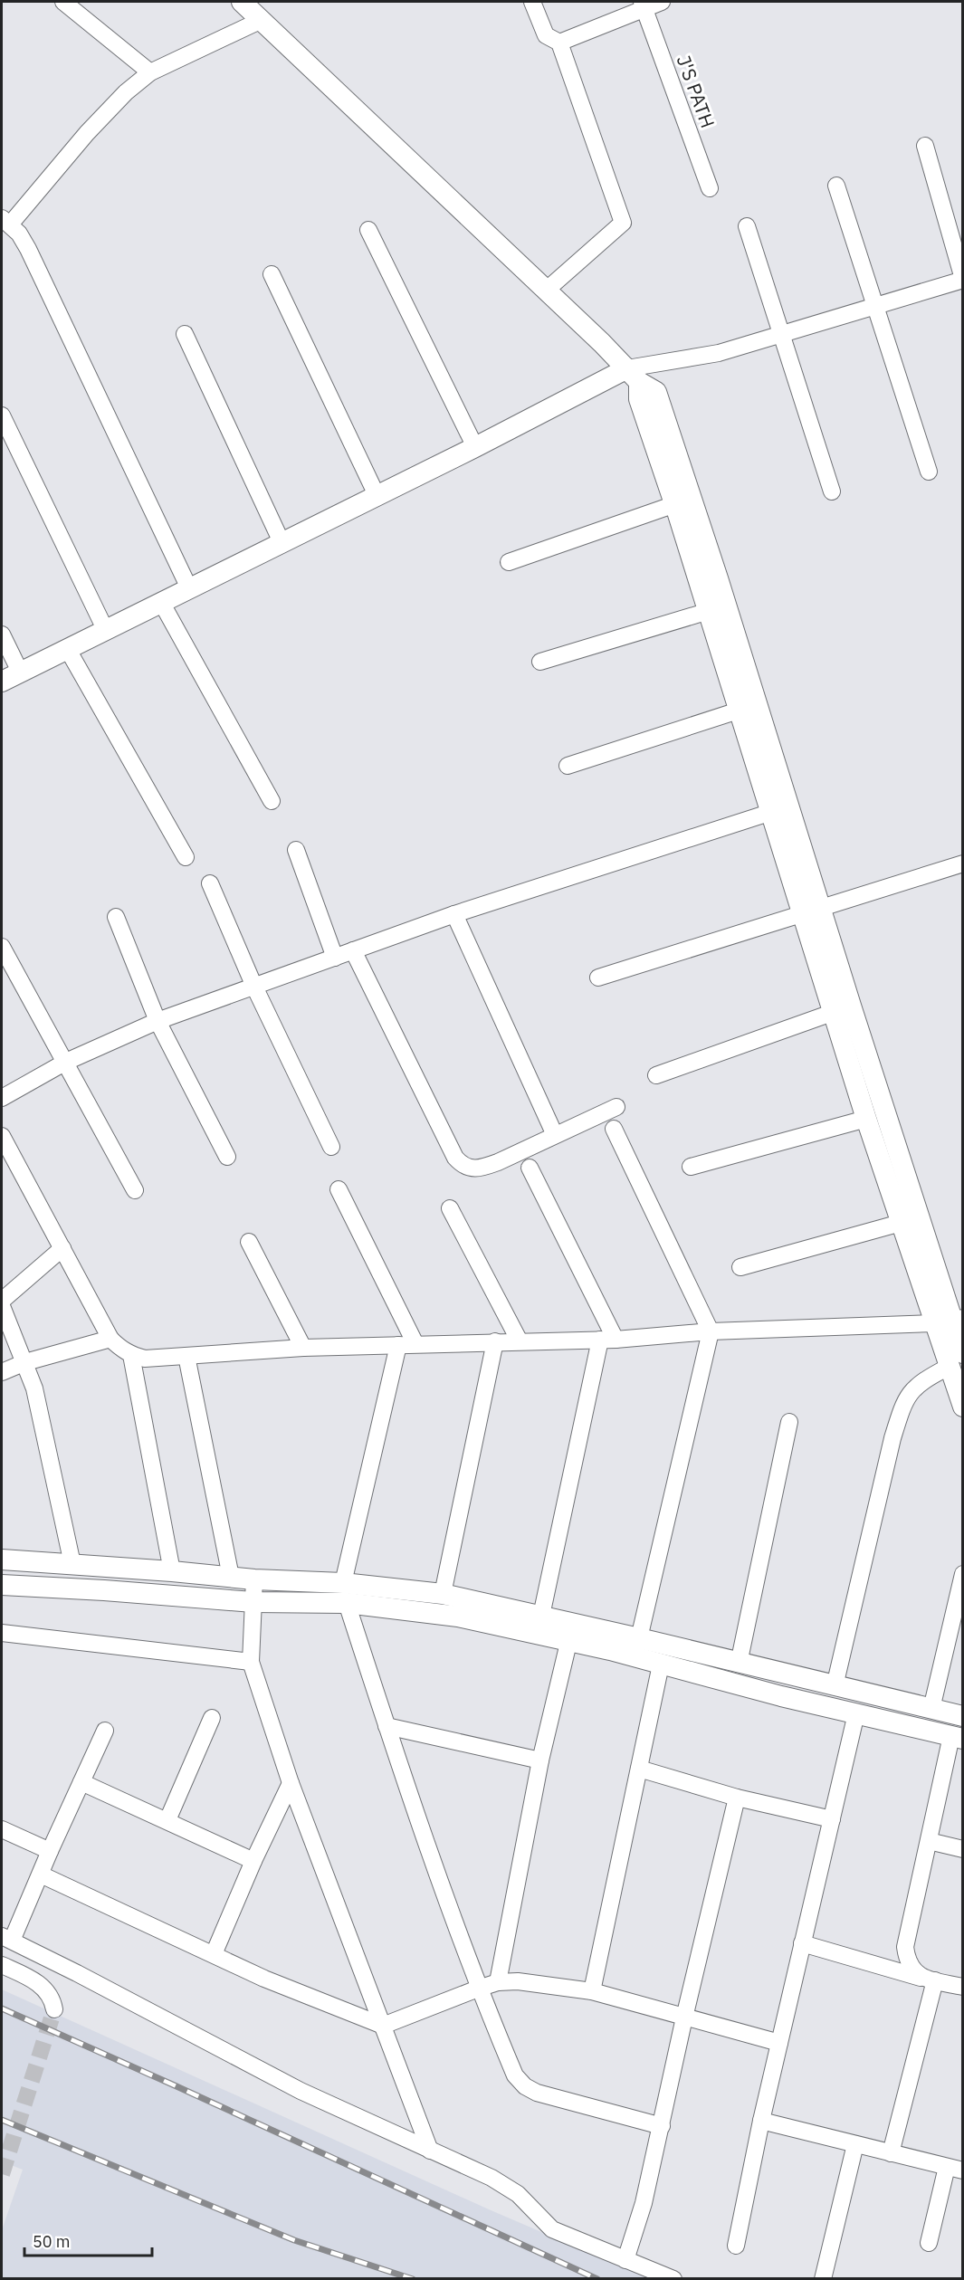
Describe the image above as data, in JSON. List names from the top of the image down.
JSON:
{
  "streets": {
    "street": ["J'S PATH"]
  },
  "scale_bar": "50 m"
}
